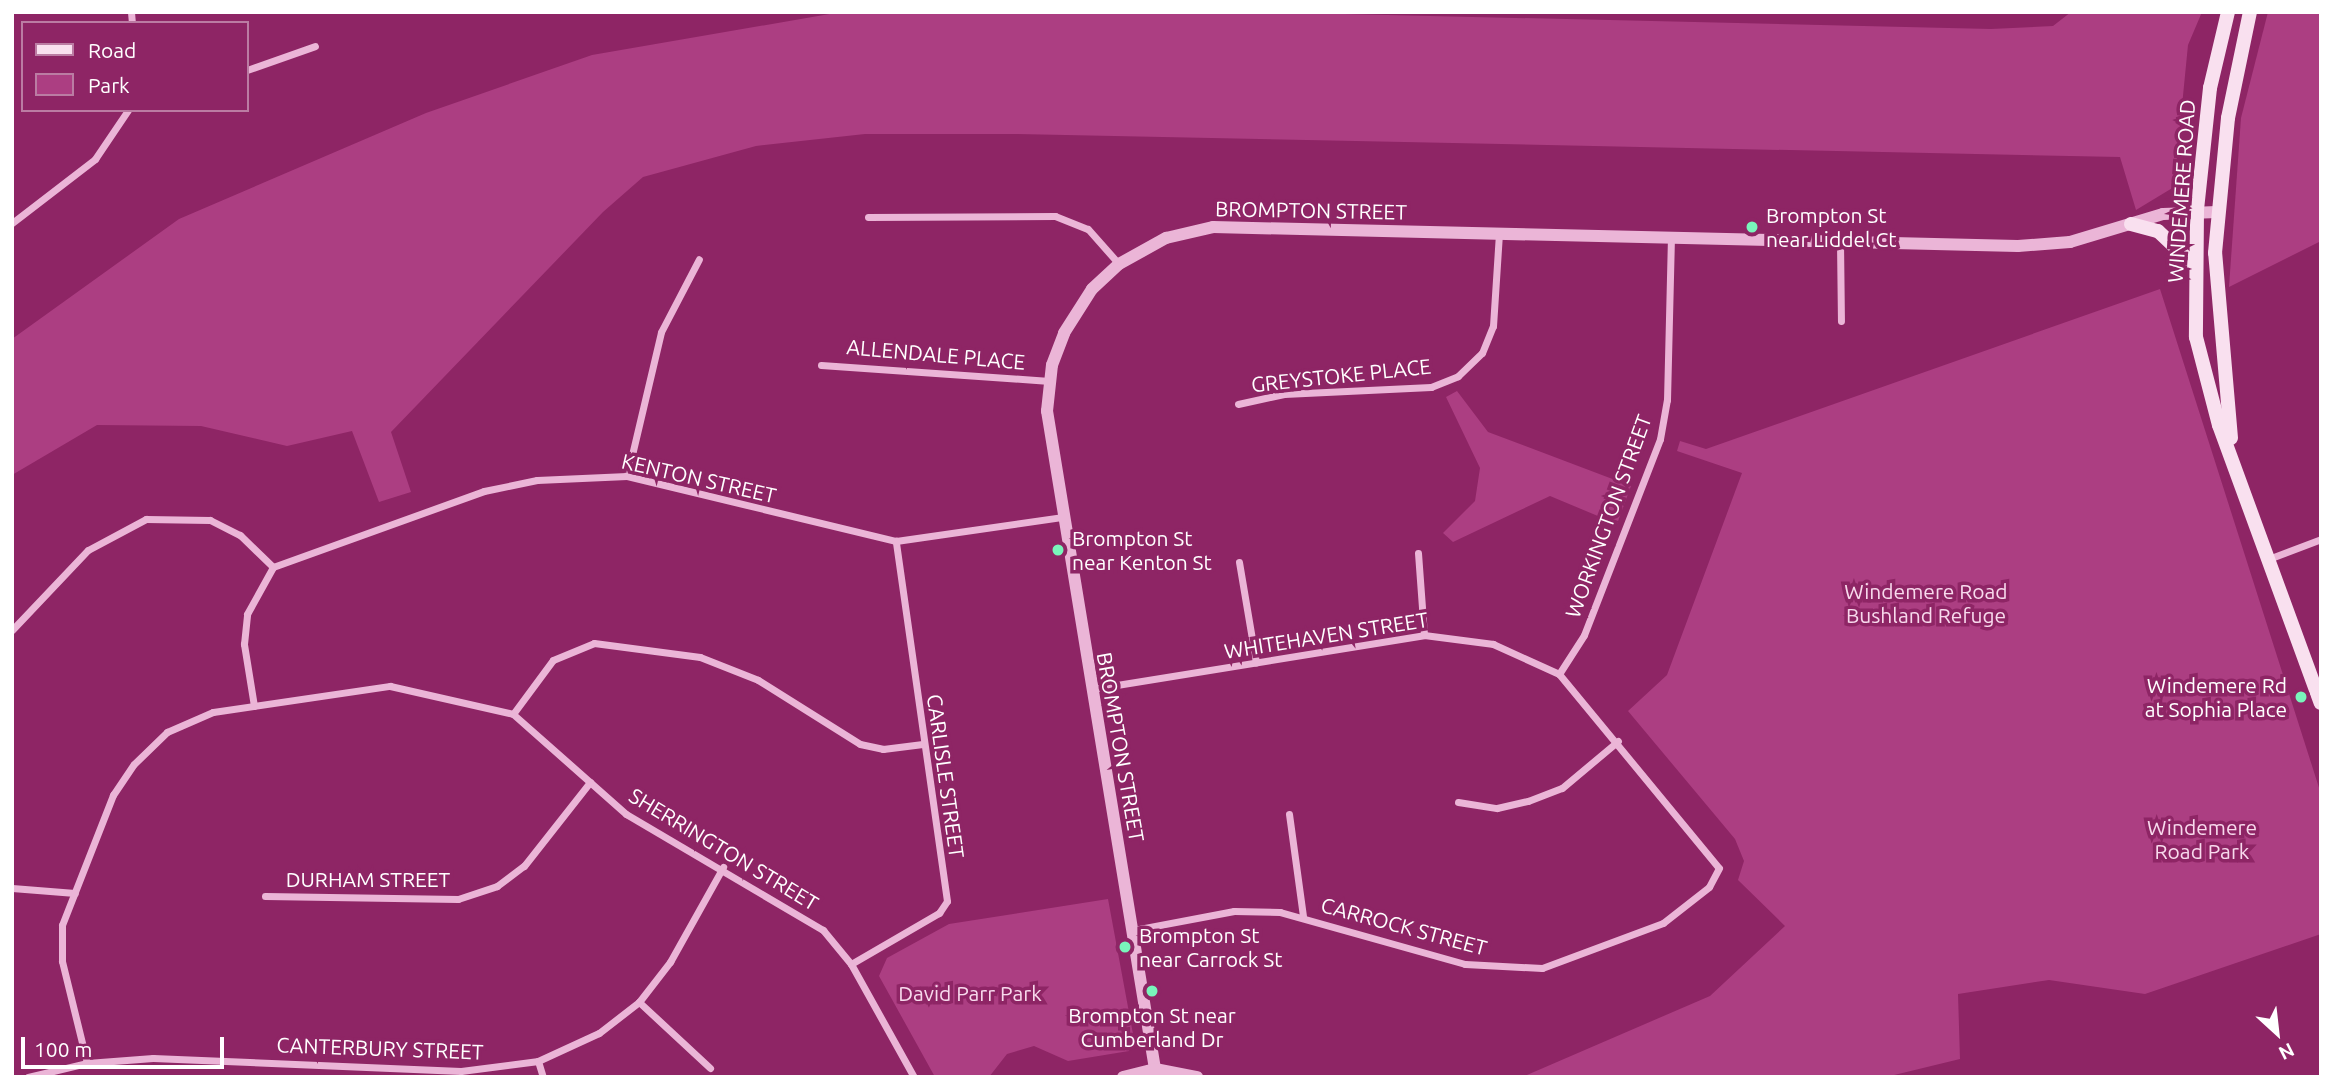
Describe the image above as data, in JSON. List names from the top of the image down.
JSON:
{
  "streets": {
    "main road": ["WINDEMERE ROAD"],
    "street": [
      "BROMPTON STREET",
      "ALLENDALE PLACE",
      "GREYSTOKE PLACE",
      "KENTON STREET",
      "WORKINGTON STREET",
      "WHITEHAVEN STREET",
      "CARLISLE STREET",
      "SHERRINGTON STREET",
      "DURHAM STREET",
      "CARROCK STREET",
      "CANTERBURY STREET"
    ]
  },
  "crossings": [
    ["WINDEMERE ROAD", "BROMPTON STREET"],
    ["BROMPTON STREET", "ALLENDALE PLACE"],
    ["BROMPTON STREET", "GREYSTOKE PLACE"],
    ["BROMPTON STREET", "KENTON STREET"],
    ["BROMPTON STREET", "WORKINGTON STREET"],
    ["BROMPTON STREET", "WHITEHAVEN STREET"],
    ["BROMPTON STREET", "CARROCK STREET"],
    ["KENTON STREET", "CARLISLE STREET"],
    ["WORKINGTON STREET", "WHITEHAVEN STREET"],
    ["WHITEHAVEN STREET", "CARROCK STREET"],
    ["CARLISLE STREET", "SHERRINGTON STREET"],
    ["SHERRINGTON STREET", "DURHAM STREET"],
    ["SHERRINGTON STREET", "CANTERBURY STREET"]
  ],
  "parks": ["Windemere Road Bushland Refuge", "Windemere Road Park", "David Parr Park"],
  "places": [
    "Brompton St near Liddel Ct",
    "Brompton St near Kenton St",
    "Windemere Rd at Sophia Place",
    "Brompton St near Carrock St",
    "Brompton St near Cumberland Dr"
  ],
  "legend": ["Road", "Park"],
  "scale_bar": "100 m",
  "north": "bottom right"
}
